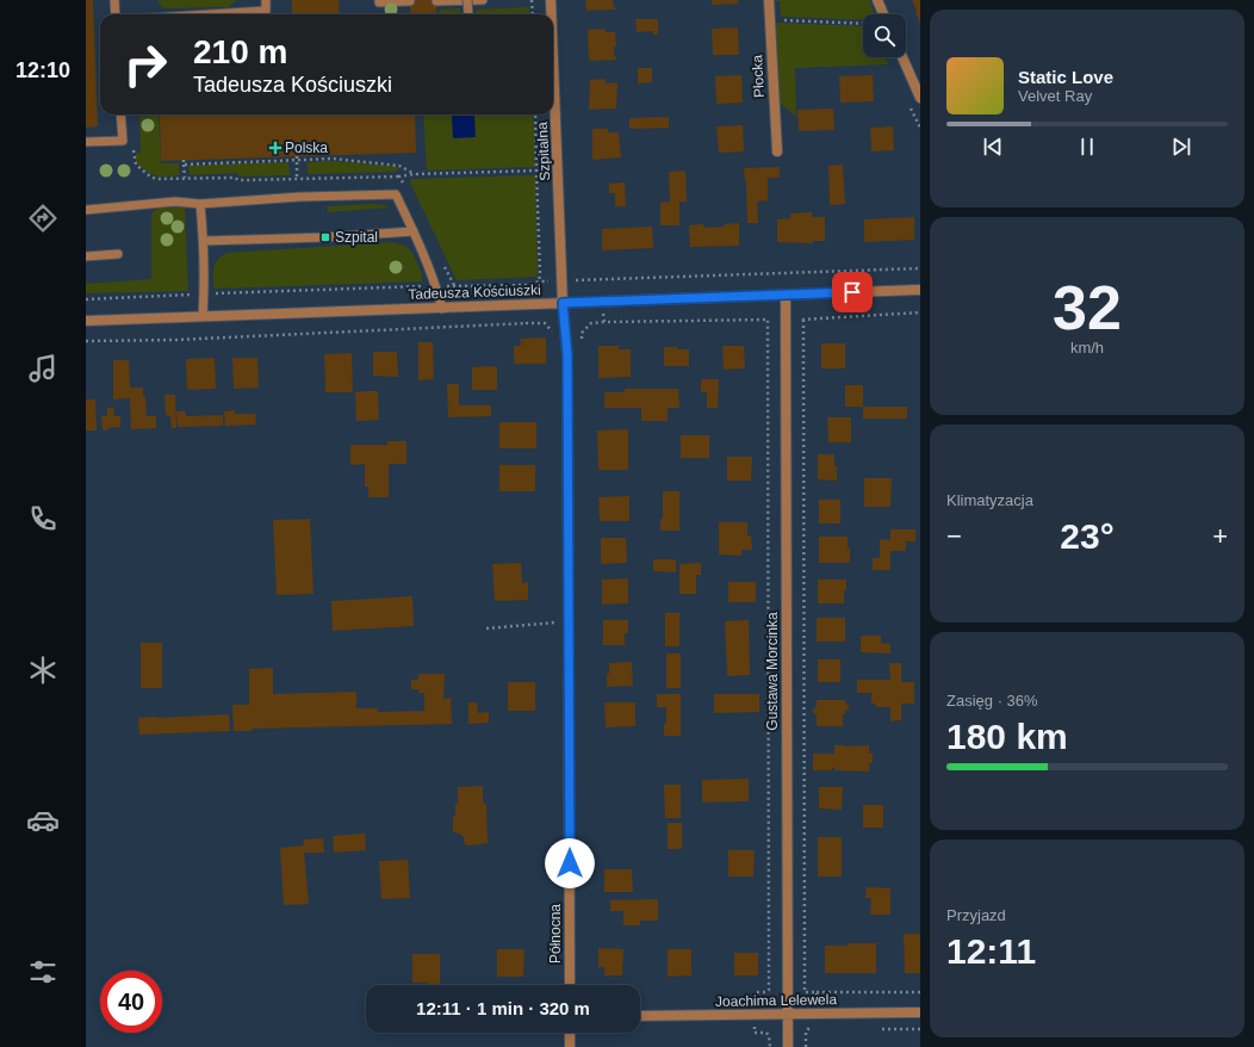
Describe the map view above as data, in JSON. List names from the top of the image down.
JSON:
{
  "streets": {
    "street": [
      "Płocka",
      "Szpitalna",
      "Tadeusza Kościuszki",
      "Gustawa Morcinka",
      "Północna",
      "Joachima Lelewela"
    ]
  },
  "crossings": [
    ["Szpitalna", "Tadeusza Kościuszki"],
    ["Szpitalna", "Północna"],
    ["Tadeusza Kościuszki", "Gustawa Morcinka"],
    ["Tadeusza Kościuszki", "Północna"],
    ["Gustawa Morcinka", "Joachima Lelewela"]
  ],
  "places": {
    "health": ["Polska"],
    "transit": ["Szpital"]
  },
  "page": {
    "tabs": "12:10",
    "turn": ["210 m", "Tadeusza Kościuszki"],
    "song": ["Static Love", "Velvet Ray"],
    "tile": [
      ["32", "km/h"],
      "Klimatyzacja",
      ["Zasięg · 36%", "180 km"],
      ["Przyjazd", "12:11"]
    ],
    "heat": ["−", "23°", "+"],
    "limit": "40",
    "trip": "12:11 · 1 min · 320 m"
  }
}
